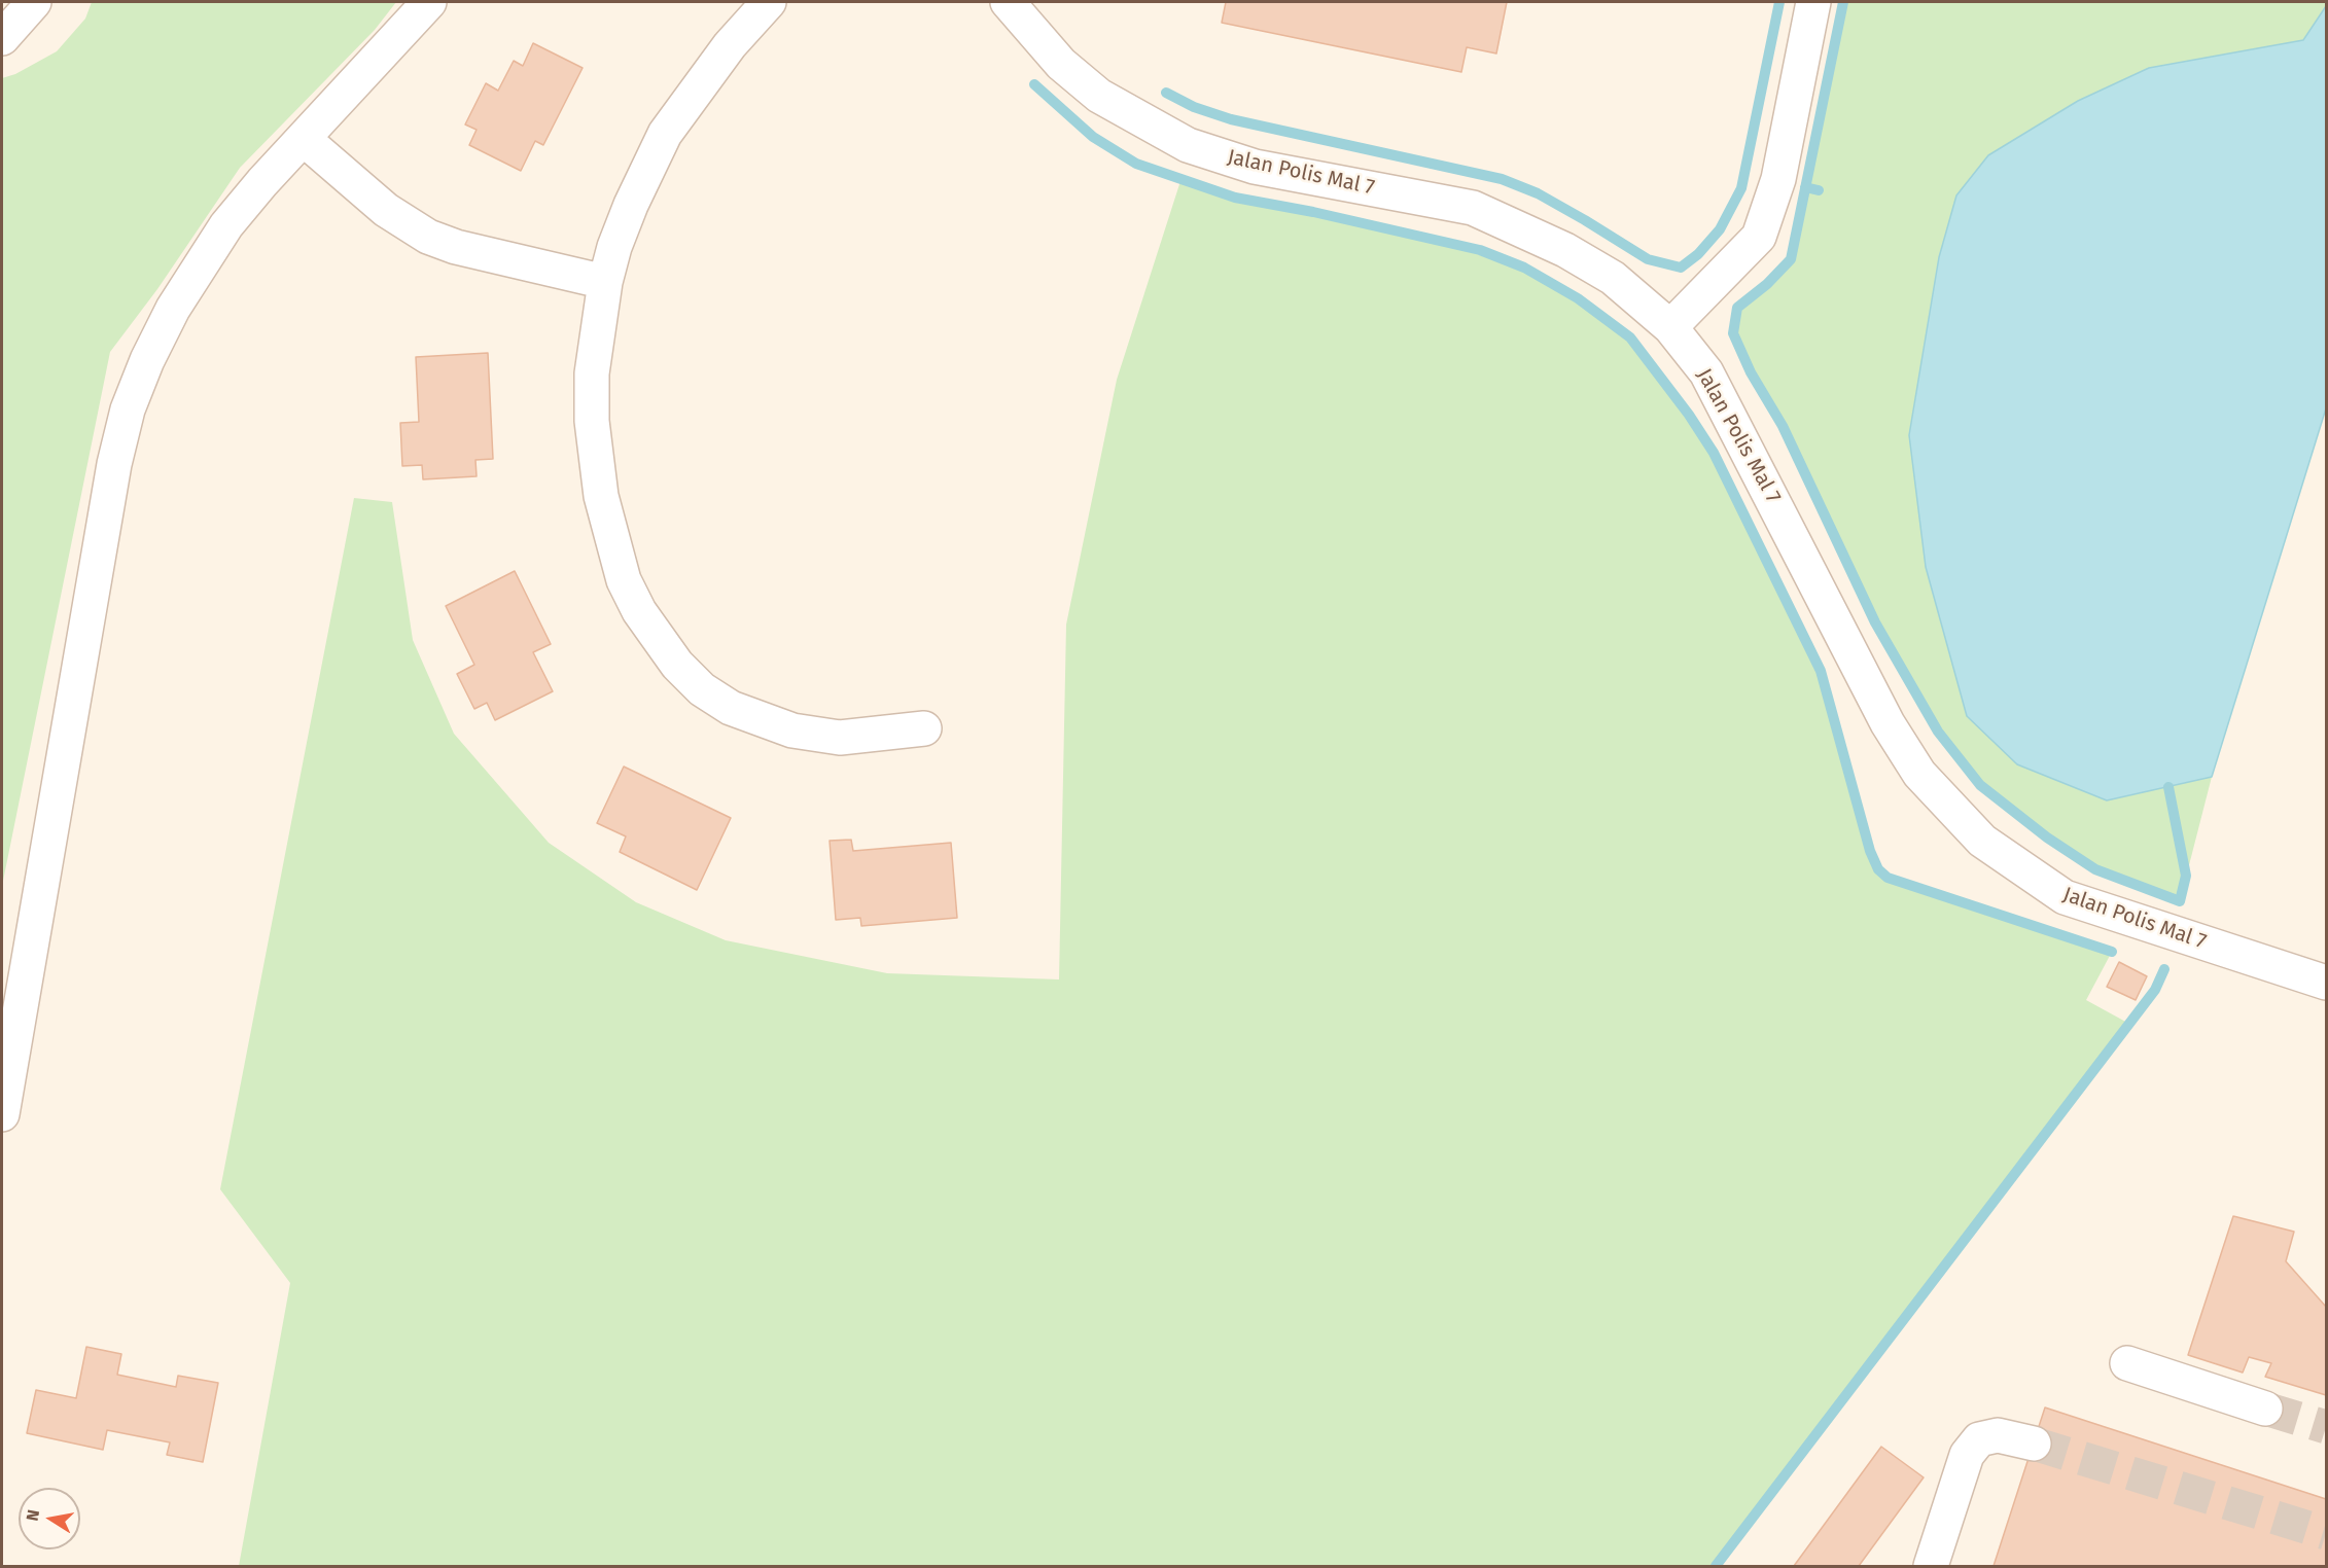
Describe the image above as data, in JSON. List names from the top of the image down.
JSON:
{
  "streets": {
    "street": ["Jalan Polis Mal 7"]
  },
  "north": "left"
}
